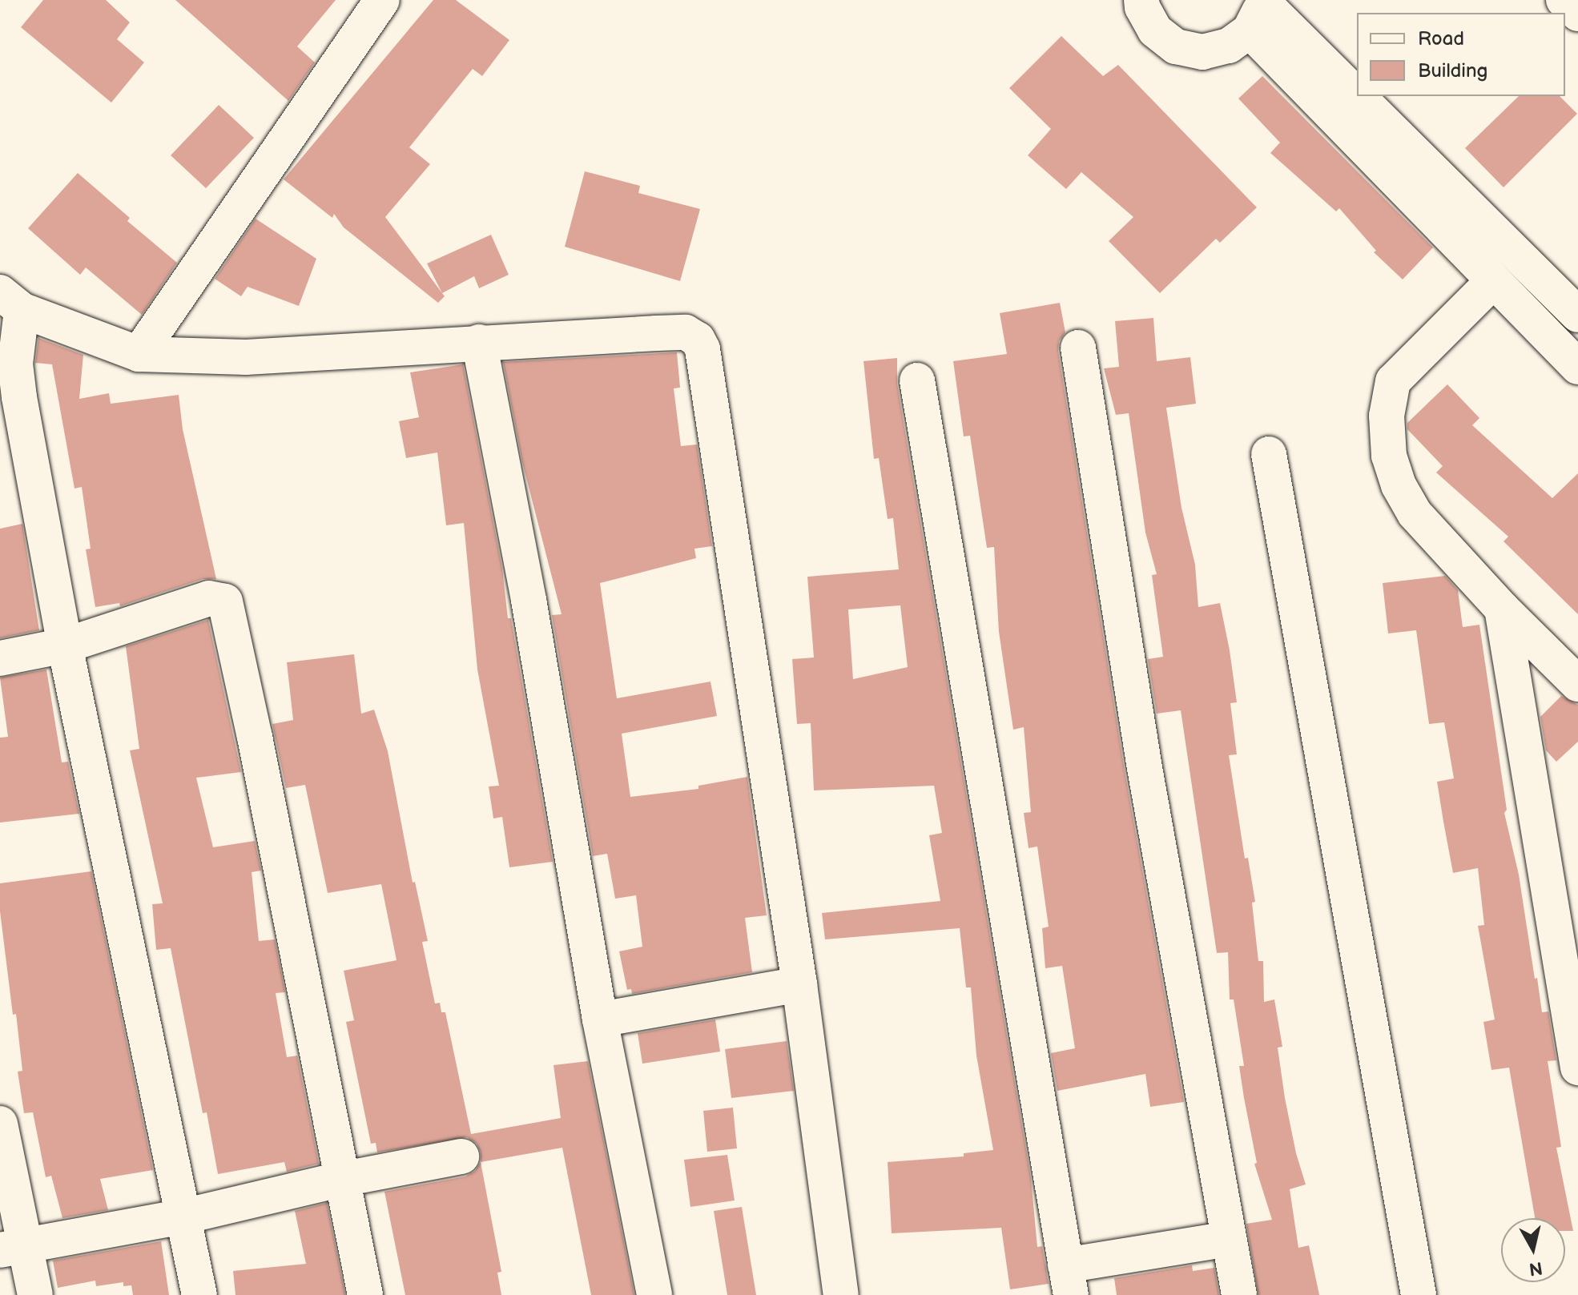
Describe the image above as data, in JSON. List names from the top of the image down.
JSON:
{
  "legend": ["Road", "Building"],
  "north": "bottom"
}
